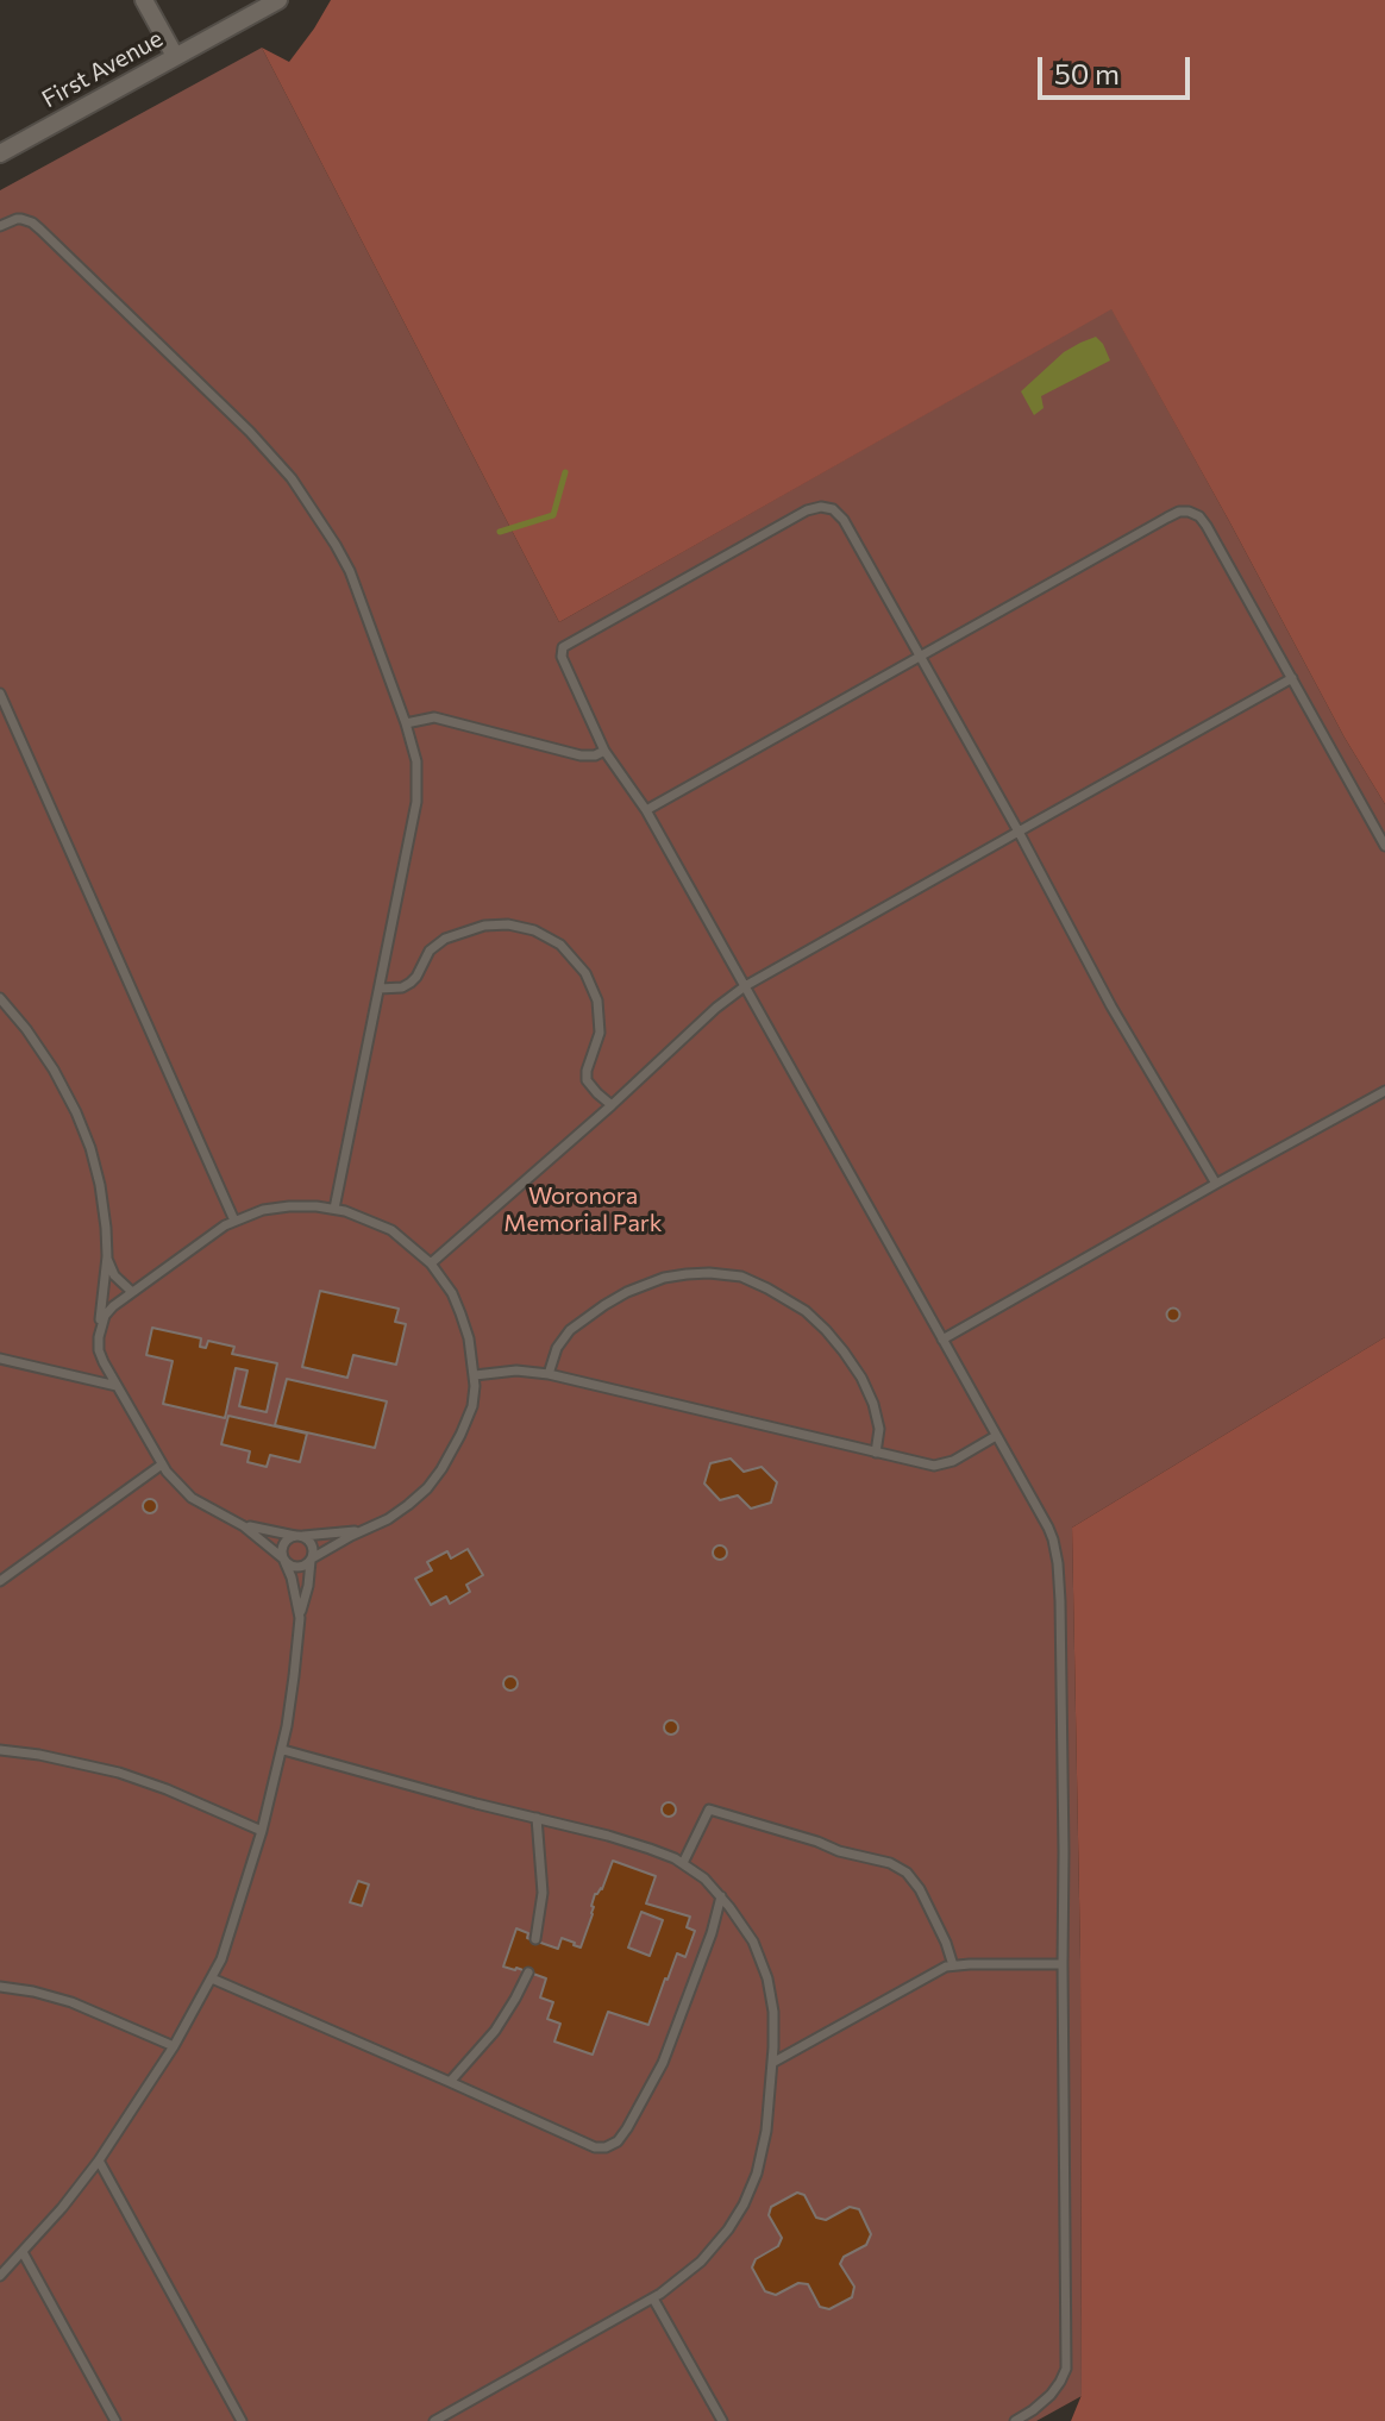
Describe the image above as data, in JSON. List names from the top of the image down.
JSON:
{
  "streets": {
    "street": ["First Avenue"]
  },
  "parks": ["Woronora Memorial Park"],
  "scale_bar": "50 m"
}
